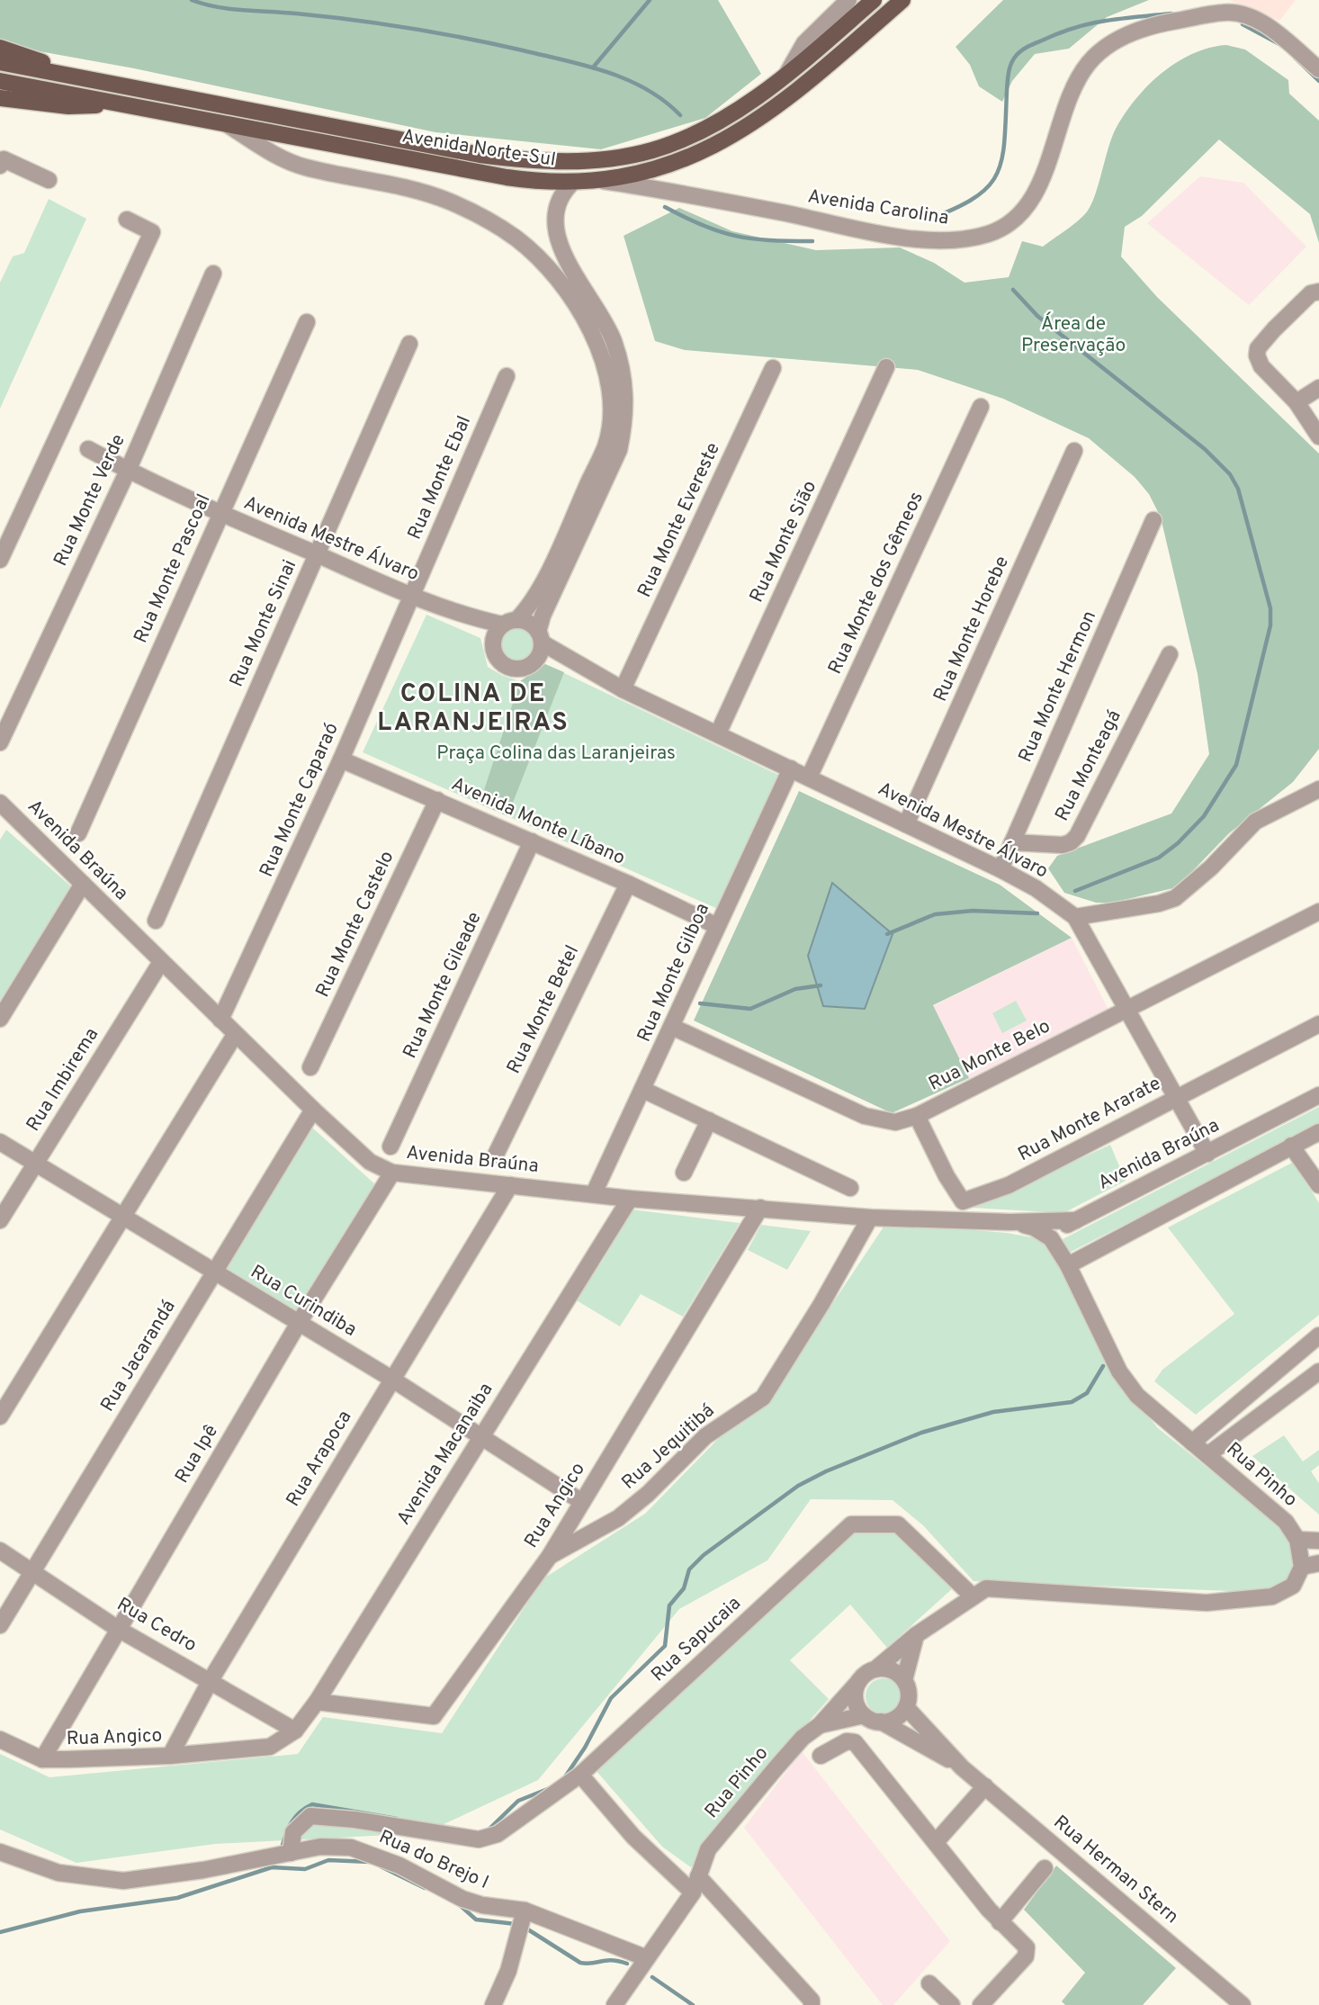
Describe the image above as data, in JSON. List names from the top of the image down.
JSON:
{
  "streets": {
    "main road": ["Avenida Norte-Sul"],
    "street": [
      "Avenida Carolina",
      "Rua Monte Ebal",
      "Rua Monte Verde",
      "Rua Monte Evereste",
      "Avenida Mestre Álvaro",
      "Rua Monte Sião",
      "Rua Monte Pascoal",
      "Rua Monte dos Gêmeos",
      "Rua Monte Sinai",
      "Rua Monte Horebe",
      "Rua Monte Hermon",
      "Rua Monteagá",
      "Rua Monte Caparaó",
      "Avenida Monte Líbano",
      "Avenida Braúna",
      "Rua Monte Castelo",
      "Rua Monte Gilboa",
      "Rua Monte Gileade",
      "Rua Monte Betel",
      "Rua Monte Belo",
      "Rua Imbirema",
      "Rua Monte Ararate",
      "Rua Curindiba",
      "Rua Jacarandá",
      "Rua Jequitibá",
      "Rua Ipê",
      "Avenida Macanaiba",
      "Rua Arapoca",
      "Rua Pinho",
      "Rua Angico",
      "Rua Cedro",
      "Rua Sapucaia",
      "Rua do Brejo I",
      "Rua Herman Stern"
    ]
  },
  "crossings": [
    ["Avenida Norte-Sul", "Avenida Carolina"],
    ["Rua Monte Ebal", "Avenida Mestre Álvaro"],
    ["Rua Monte Ebal", "Rua Monte Caparaó"],
    ["Rua Monte Verde", "Avenida Mestre Álvaro"],
    ["Rua Monte Evereste", "Avenida Mestre Álvaro"],
    ["Avenida Mestre Álvaro", "Rua Monte Sião"],
    ["Avenida Mestre Álvaro", "Rua Monte Pascoal"],
    ["Avenida Mestre Álvaro", "Rua Monte dos Gêmeos"],
    ["Avenida Mestre Álvaro", "Rua Monte Sinai"],
    ["Avenida Mestre Álvaro", "Rua Monte Horebe"],
    ["Avenida Mestre Álvaro", "Rua Monte Hermon"],
    ["Avenida Mestre Álvaro", "Rua Monte Caparaó"],
    ["Avenida Mestre Álvaro", "Avenida Braúna"],
    ["Avenida Mestre Álvaro", "Rua Monte Gilboa"],
    ["Avenida Mestre Álvaro", "Rua Monte Belo"],
    ["Avenida Mestre Álvaro", "Rua Monte Ararate"],
    ["Rua Monte Hermon", "Rua Monteagá"],
    ["Rua Monte Caparaó", "Avenida Monte Líbano"],
    ["Rua Monte Caparaó", "Avenida Braúna"],
    ["Avenida Monte Líbano", "Rua Monte Castelo"],
    ["Avenida Monte Líbano", "Rua Monte Gilboa"],
    ["Avenida Monte Líbano", "Rua Monte Gileade"],
    ["Avenida Monte Líbano", "Rua Monte Betel"],
    ["Avenida Braúna", "Rua Monte Gilboa"],
    ["Avenida Braúna", "Rua Imbirema"],
    ["Avenida Braúna", "Rua Jacarandá"],
    ["Avenida Braúna", "Rua Jequitibá"],
    ["Avenida Braúna", "Rua Ipê"],
    ["Avenida Braúna", "Avenida Macanaiba"],
    ["Avenida Braúna", "Rua Arapoca"],
    ["Avenida Braúna", "Rua Pinho"],
    ["Avenida Braúna", "Rua Angico"],
    ["Rua Monte Gilboa", "Rua Monte Belo"],
    ["Rua Monte Belo", "Rua Monte Ararate"],
    ["Rua Imbirema", "Rua Curindiba"],
    ["Rua Curindiba", "Rua Jacarandá"],
    ["Rua Curindiba", "Rua Ipê"],
    ["Rua Curindiba", "Avenida Macanaiba"],
    ["Rua Curindiba", "Rua Arapoca"],
    ["Rua Curindiba", "Rua Angico"],
    ["Rua Jacarandá", "Rua Cedro"],
    ["Rua Jequitibá", "Rua Angico"],
    ["Rua Ipê", "Rua Angico"],
    ["Rua Ipê", "Rua Cedro"],
    ["Avenida Macanaiba", "Rua Angico"],
    ["Avenida Macanaiba", "Rua Cedro"],
    ["Rua Arapoca", "Rua Angico"],
    ["Rua Arapoca", "Rua Cedro"],
    ["Rua Pinho", "Rua do Brejo I"],
    ["Rua Pinho", "Rua Herman Stern"],
    ["Rua Angico", "Rua Cedro"],
    ["Rua Sapucaia", "Rua do Brejo I"]
  ],
  "districts": ["COLINA DE LARANJEIRAS"],
  "parks": ["Área de Preservação", "Praça Colina das Laranjeiras"]
}
